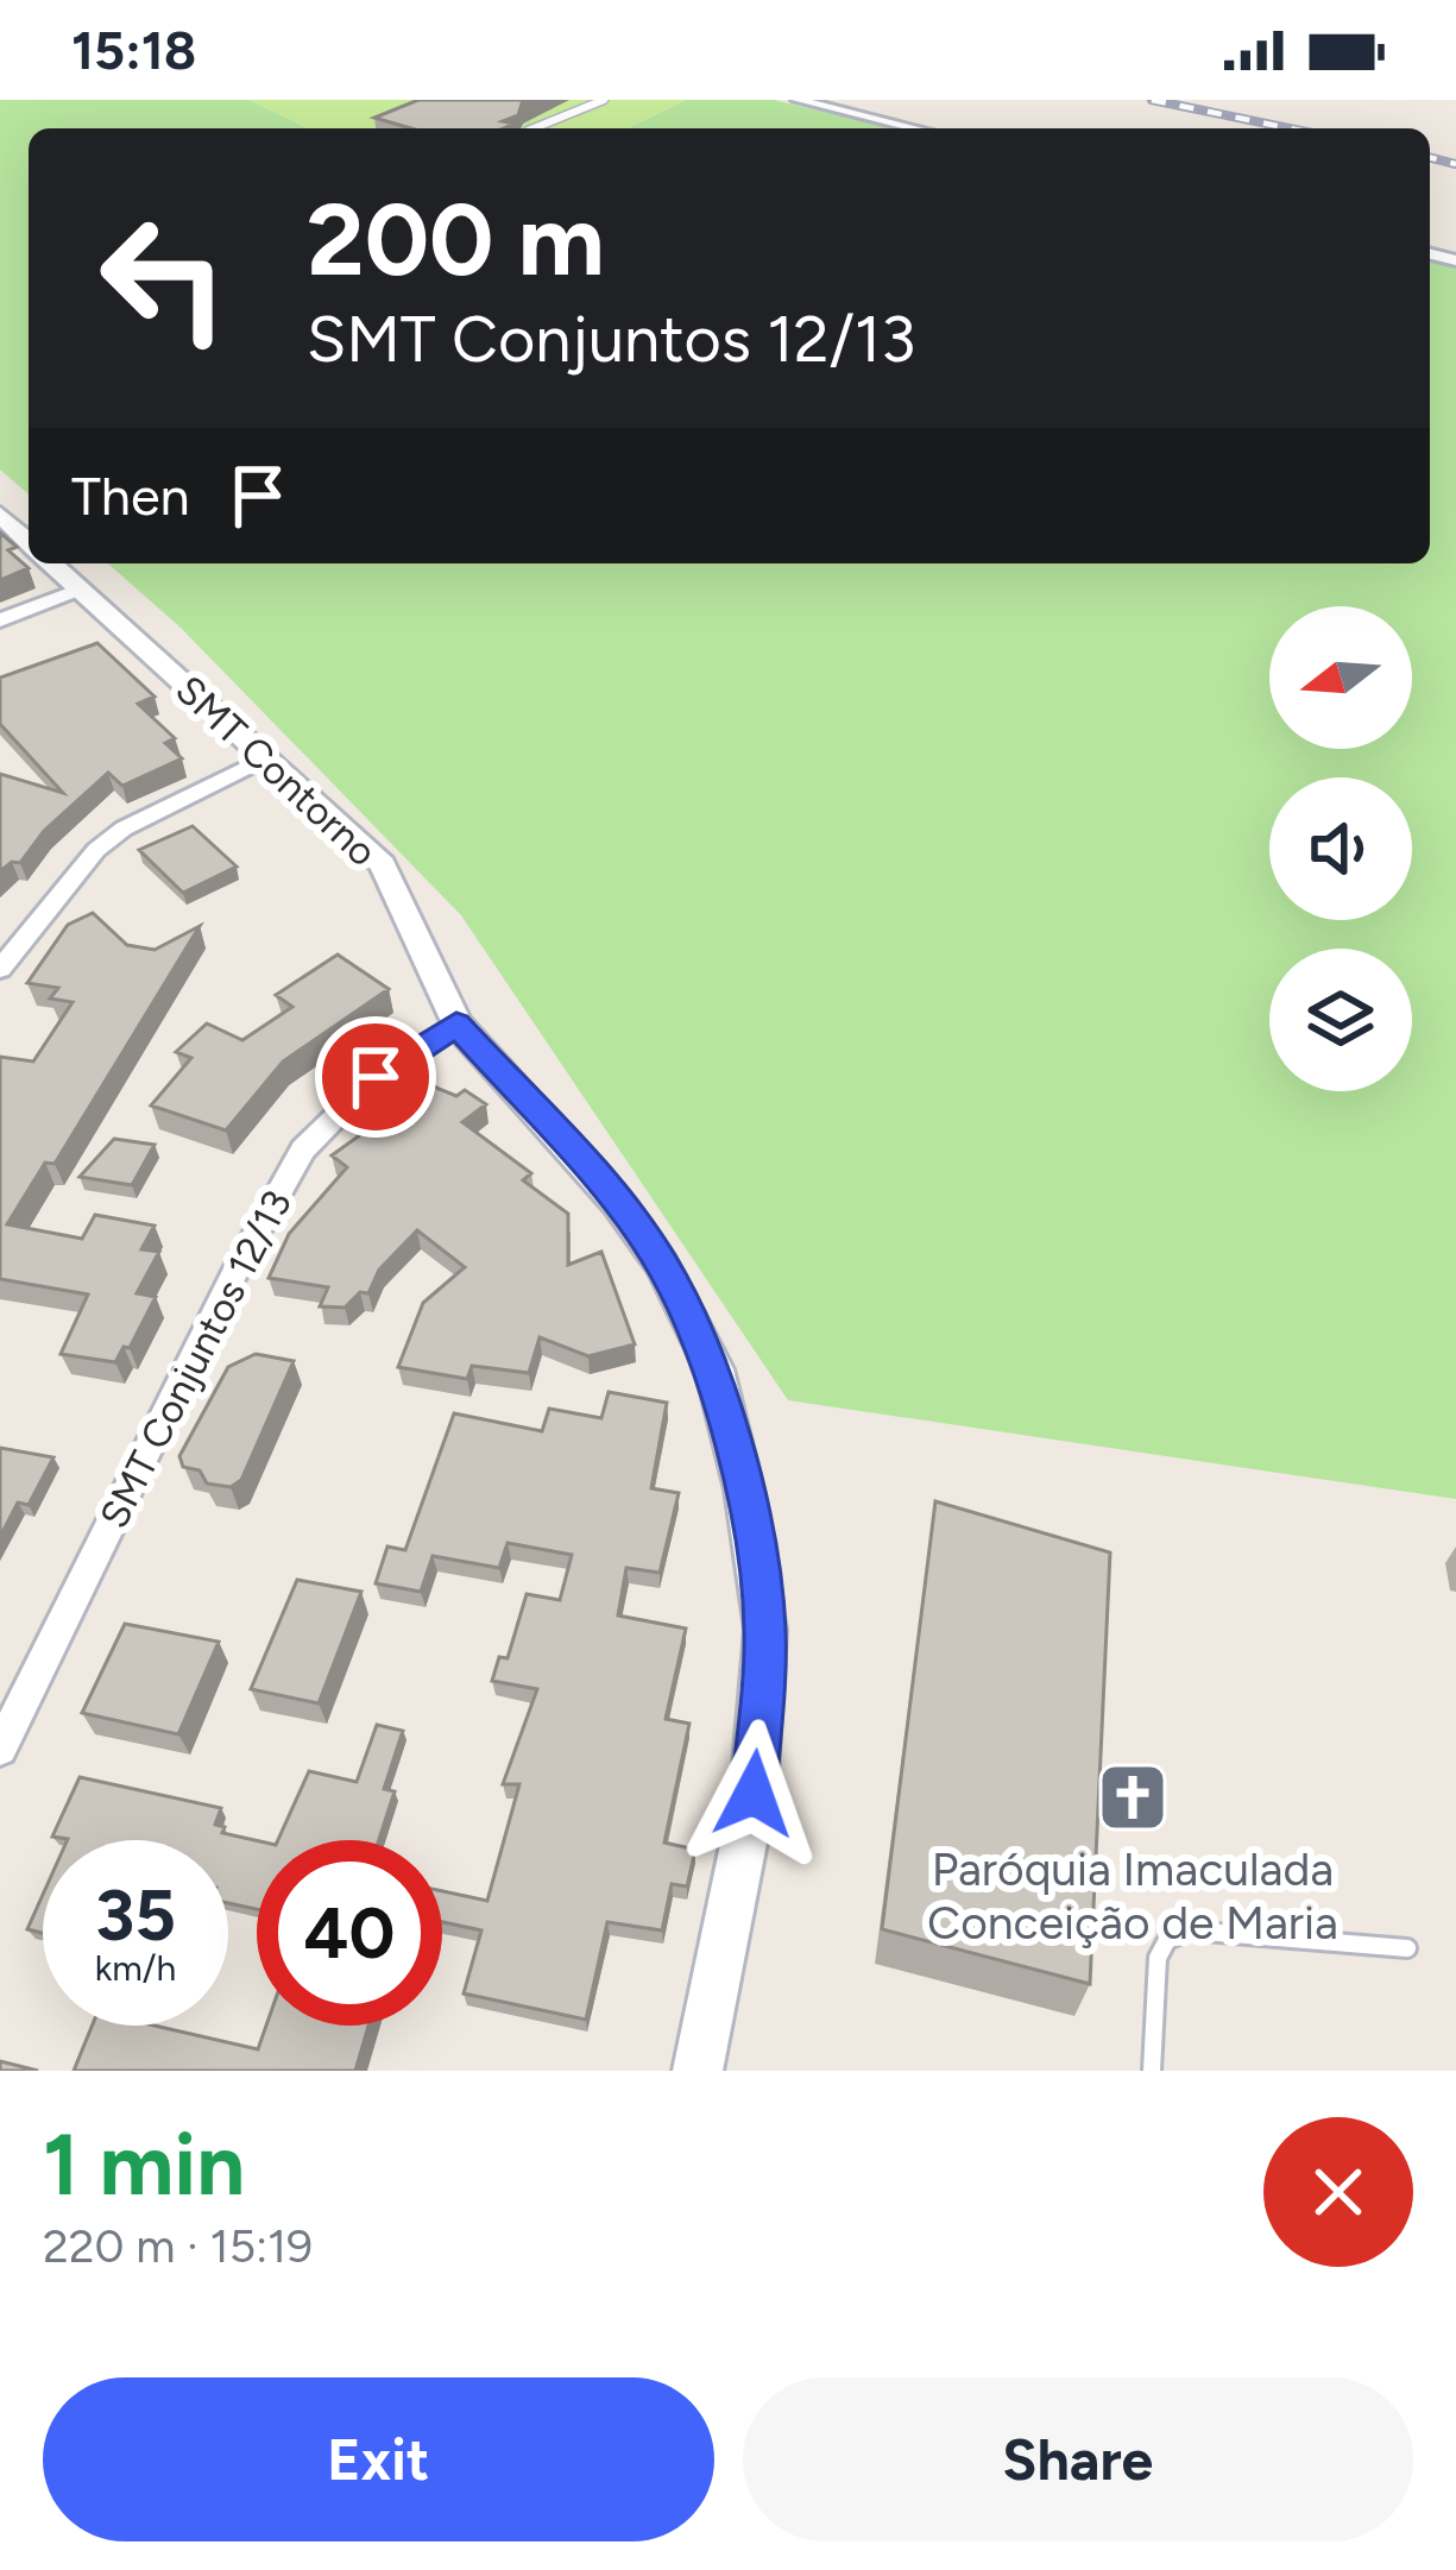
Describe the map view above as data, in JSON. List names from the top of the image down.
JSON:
{
  "streets": {
    "street": ["SMT Contorno", "SMT Conjuntos 12/13"]
  },
  "crossings": [
    ["SMT Contorno", "SMT Conjuntos 12/13"]
  ],
  "places": {
    "church": ["Paróquia Imaculada Conceição de Maria"]
  },
  "north": "left",
  "page": {
    "status": "15:18",
    "turn": ["200 m", "SMT Conjuntos 12/13"],
    "then": "Then",
    "speed": "35 km/h",
    "limit": "40",
    "heading": ["1 min", "220 m · 15:19"],
    "buttons": ["Exit", "Share"]
  }
}
